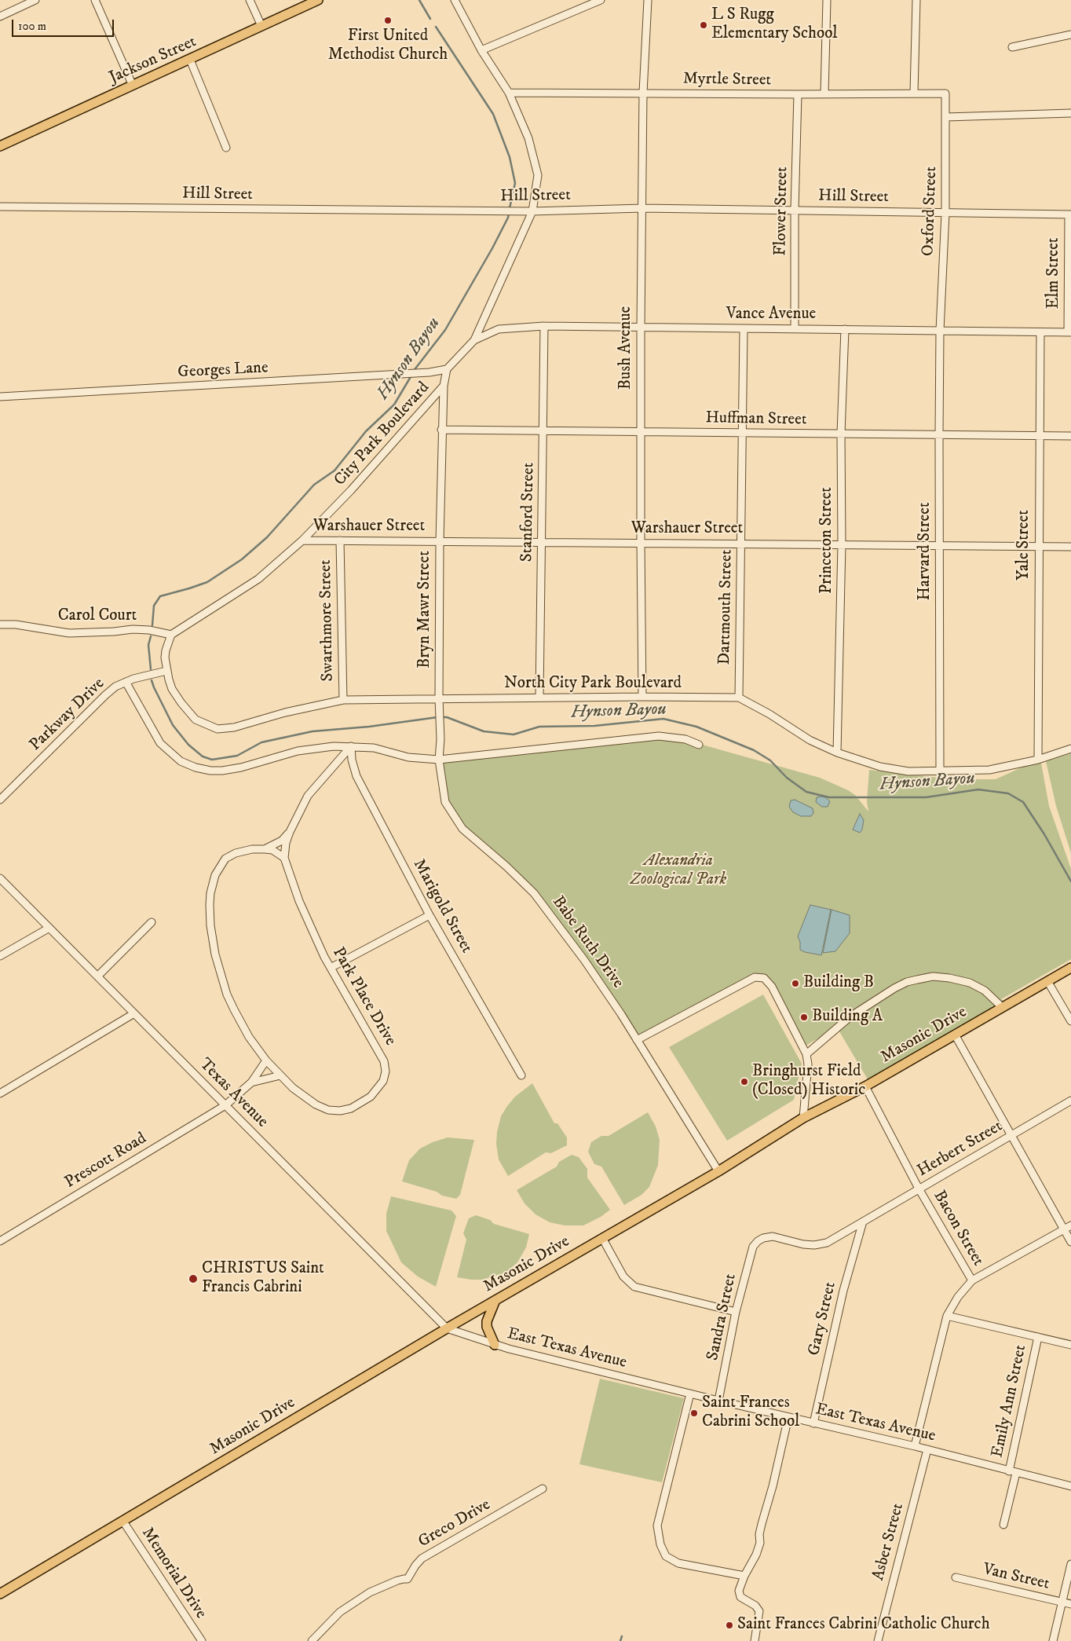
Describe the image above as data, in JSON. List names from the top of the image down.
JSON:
{
  "streets": {
    "main road": ["Jackson Street", "Masonic Drive"],
    "street": [
      "Myrtle Street",
      "Hill Street",
      "Flower Street",
      "Oxford Street",
      "Elm Street",
      "Vance Avenue",
      "Bush Avenue",
      "Georges Lane",
      "Huffman Street",
      "City Park Boulevard",
      "Stanford Street",
      "Warshauer Street",
      "Princeton Street",
      "Yale Street",
      "Harvard Street",
      "Dartmouth Street",
      "Bryn Mawr Street",
      "Carol Court",
      "Swarthmore Street",
      "North City Park Boulevard",
      "Parkway Drive",
      "Marigold Street",
      "Babe Ruth Drive",
      "Park Place Drive",
      "Texas Avenue",
      "Herbert Street",
      "Prescott Road",
      "Bacon Street",
      "Sandra Street",
      "Gary Street",
      "East Texas Avenue",
      "Emily Ann Street",
      "Greco Drive",
      "Asber Street",
      "Memorial Drive",
      "Van Street"
    ]
  },
  "crossings": [
    ["Myrtle Street", "Flower Street"],
    ["Myrtle Street", "Oxford Street"],
    ["Myrtle Street", "Bush Avenue"],
    ["Hill Street", "Flower Street"],
    ["Hill Street", "Oxford Street"],
    ["Hill Street", "Elm Street"],
    ["Hill Street", "Bush Avenue"],
    ["Flower Street", "Vance Avenue"],
    ["Oxford Street", "Vance Avenue"],
    ["Oxford Street", "Harvard Street"],
    ["Elm Street", "Vance Avenue"],
    ["Vance Avenue", "Bush Avenue"],
    ["Vance Avenue", "Stanford Street"],
    ["Vance Avenue", "Princeton Street"],
    ["Vance Avenue", "Yale Street"],
    ["Vance Avenue", "Harvard Street"],
    ["Vance Avenue", "Dartmouth Street"],
    ["Bush Avenue", "Huffman Street"],
    ["Bush Avenue", "Warshauer Street"],
    ["Bush Avenue", "North City Park Boulevard"],
    ["Georges Lane", "City Park Boulevard"],
    ["Huffman Street", "Stanford Street"],
    ["Huffman Street", "Princeton Street"],
    ["Huffman Street", "Yale Street"],
    ["Huffman Street", "Harvard Street"],
    ["Huffman Street", "Dartmouth Street"],
    ["Huffman Street", "Bryn Mawr Street"],
    ["City Park Boulevard", "Warshauer Street"],
    ["City Park Boulevard", "Bryn Mawr Street"],
    ["City Park Boulevard", "Carol Court"],
    ["City Park Boulevard", "North City Park Boulevard"],
    ["Stanford Street", "Warshauer Street"],
    ["Stanford Street", "North City Park Boulevard"],
    ["Warshauer Street", "Princeton Street"],
    ["Warshauer Street", "Yale Street"],
    ["Warshauer Street", "Harvard Street"],
    ["Warshauer Street", "Dartmouth Street"],
    ["Warshauer Street", "Bryn Mawr Street"],
    ["Warshauer Street", "Swarthmore Street"],
    ["Princeton Street", "North City Park Boulevard"],
    ["Yale Street", "North City Park Boulevard"],
    ["Harvard Street", "North City Park Boulevard"],
    ["Dartmouth Street", "North City Park Boulevard"],
    ["Bryn Mawr Street", "North City Park Boulevard"],
    ["Bryn Mawr Street", "Babe Ruth Drive"],
    ["Carol Court", "North City Park Boulevard"],
    ["Swarthmore Street", "North City Park Boulevard"],
    ["North City Park Boulevard", "Parkway Drive"],
    ["Marigold Street", "Park Place Drive"],
    ["Babe Ruth Drive", "Masonic Drive"],
    ["Masonic Drive", "Texas Avenue"],
    ["Masonic Drive", "Bacon Street"],
    ["Masonic Drive", "East Texas Avenue"],
    ["Masonic Drive", "Memorial Drive"],
    ["Texas Avenue", "Prescott Road"],
    ["Texas Avenue", "East Texas Avenue"],
    ["Herbert Street", "Bacon Street"],
    ["Herbert Street", "Sandra Street"],
    ["Herbert Street", "Gary Street"],
    ["Sandra Street", "East Texas Avenue"],
    ["Gary Street", "East Texas Avenue"],
    ["East Texas Avenue", "Emily Ann Street"],
    ["East Texas Avenue", "Asber Street"]
  ],
  "water": ["Hynson Bayou"],
  "parks": ["Alexandria Zoological Park"],
  "places": [
    "First United Methodist Church",
    "L S Rugg Elementary School",
    "Building B",
    "Building A",
    "Bringhurst Field (Closed) Historic",
    "CHRISTUS Saint Francis Cabrini",
    "Saint Frances Cabrini School",
    "Saint Frances Cabrini Catholic Church"
  ],
  "scale_bar": "100 m"
}
